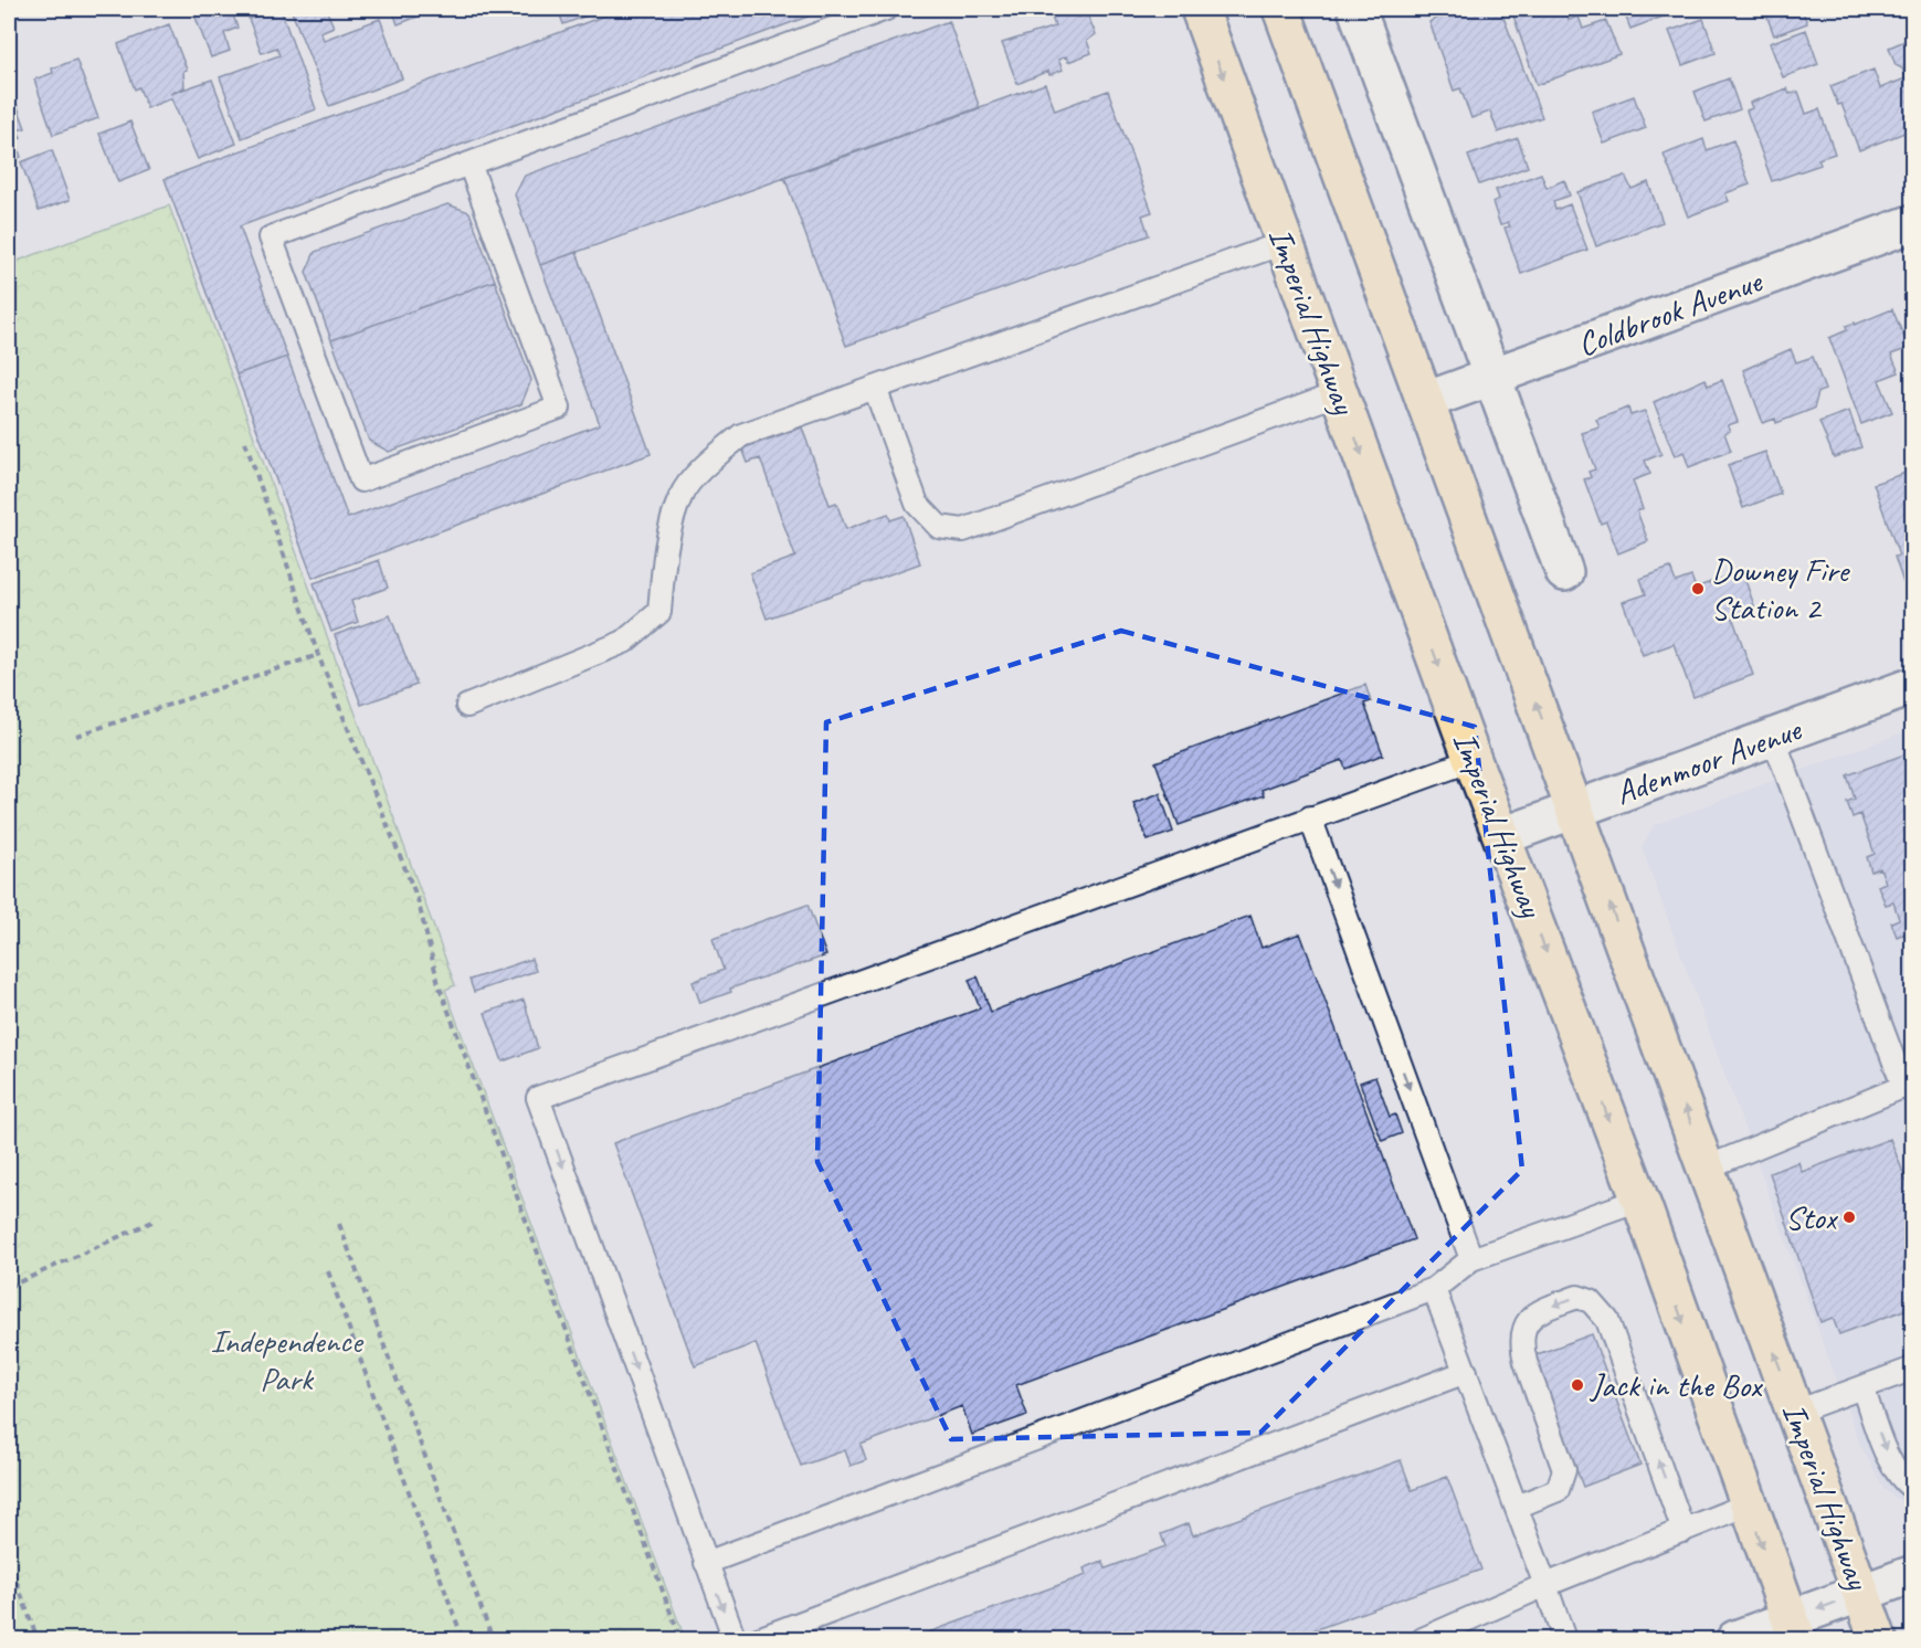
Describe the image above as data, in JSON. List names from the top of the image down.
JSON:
{
  "streets": {
    "main road": ["Imperial Highway"],
    "street": ["Coldbrook Avenue", "Adenmoor Avenue"]
  },
  "crossings": [
    ["Coldbrook Avenue", "Imperial Highway"],
    ["Imperial Highway", "Adenmoor Avenue"]
  ],
  "parks": ["Independence Park"],
  "places": ["Downey Fire Station 2", "Stox", "Jack in the Box"]
}
